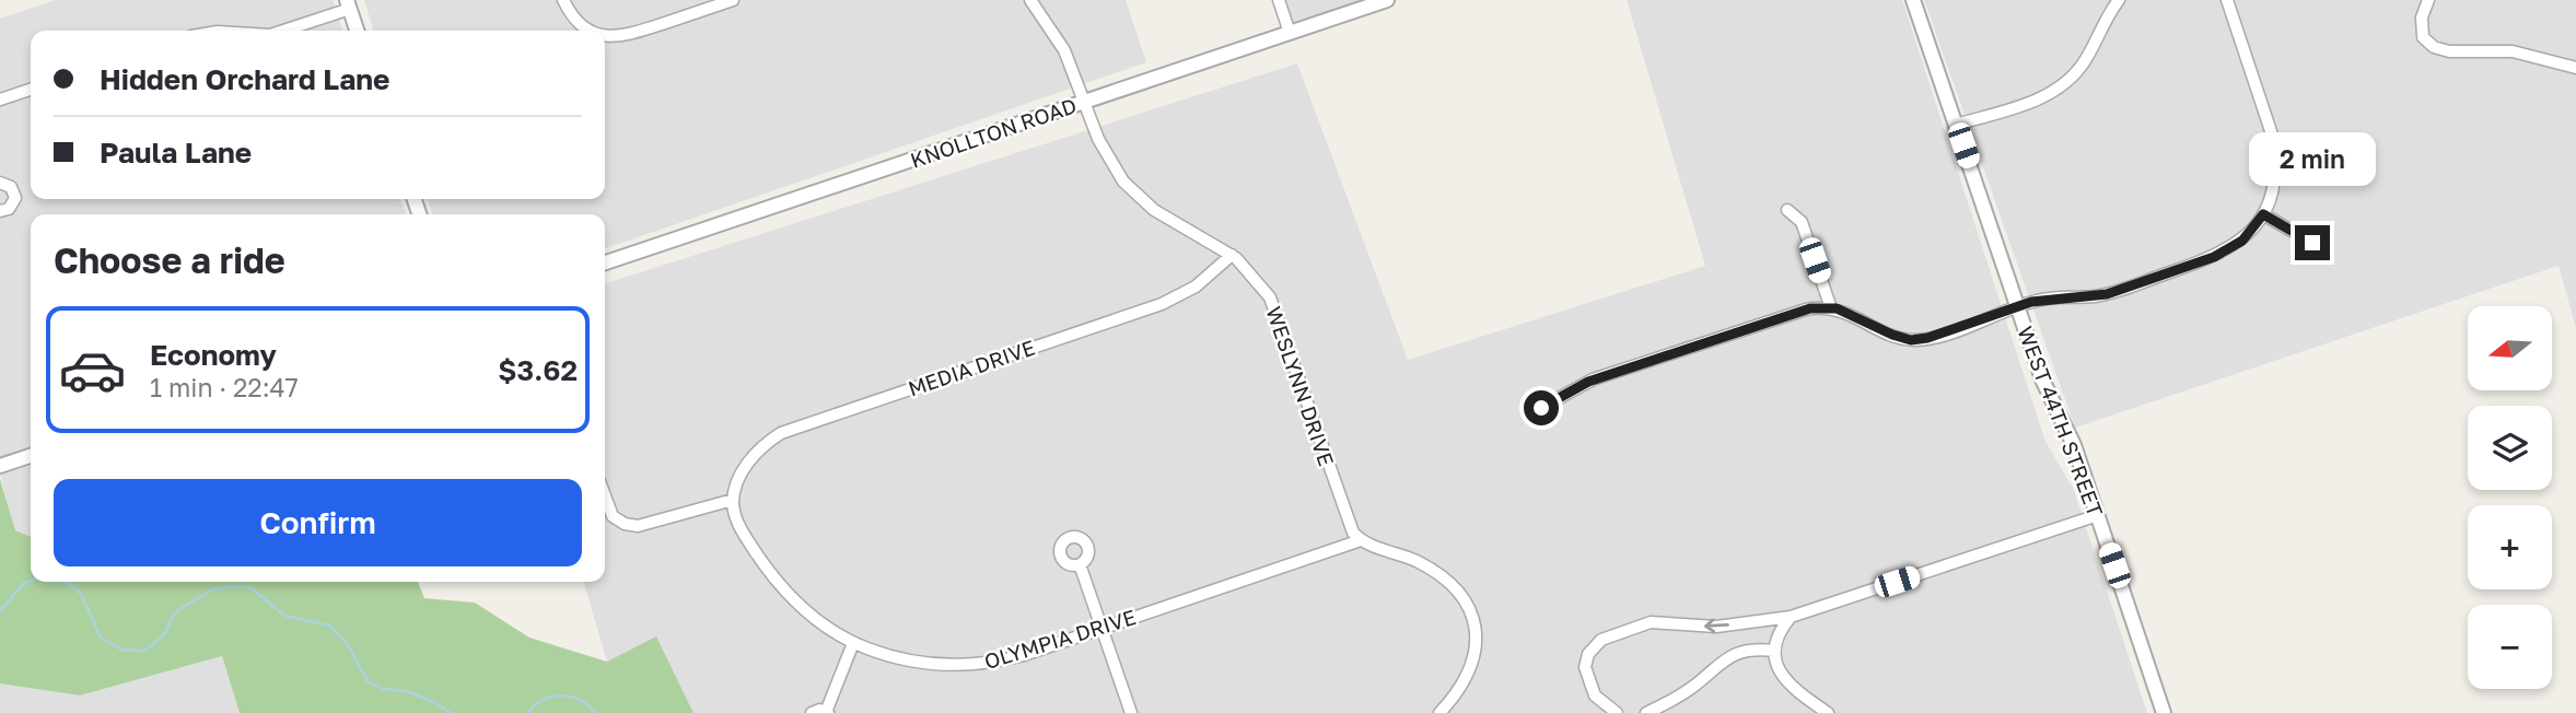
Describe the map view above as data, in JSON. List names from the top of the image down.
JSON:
{
  "streets": {
    "street": [
      "KNOLLTON ROAD",
      "MEDIA DRIVE",
      "WESLYNN DRIVE",
      "WEST 44TH STREET",
      "OLYMPIA DRIVE"
    ]
  },
  "crossings": [
    ["KNOLLTON ROAD", "WESLYNN DRIVE"],
    ["MEDIA DRIVE", "WESLYNN DRIVE"],
    ["MEDIA DRIVE", "OLYMPIA DRIVE"],
    ["WESLYNN DRIVE", "OLYMPIA DRIVE"]
  ],
  "north": "left",
  "page": {
    "banner": ["Hidden Orchard Lane", "Paula Lane"],
    "bubble": "2 min",
    "heading": "Choose a ride",
    "map_buttons": ["+", "−"],
    "list": [
      {
        "name": "Economy",
        "note": "1 min · 22:47",
        "value": "$3.62"
      }
    ],
    "buttons": "Confirm"
  }
}
